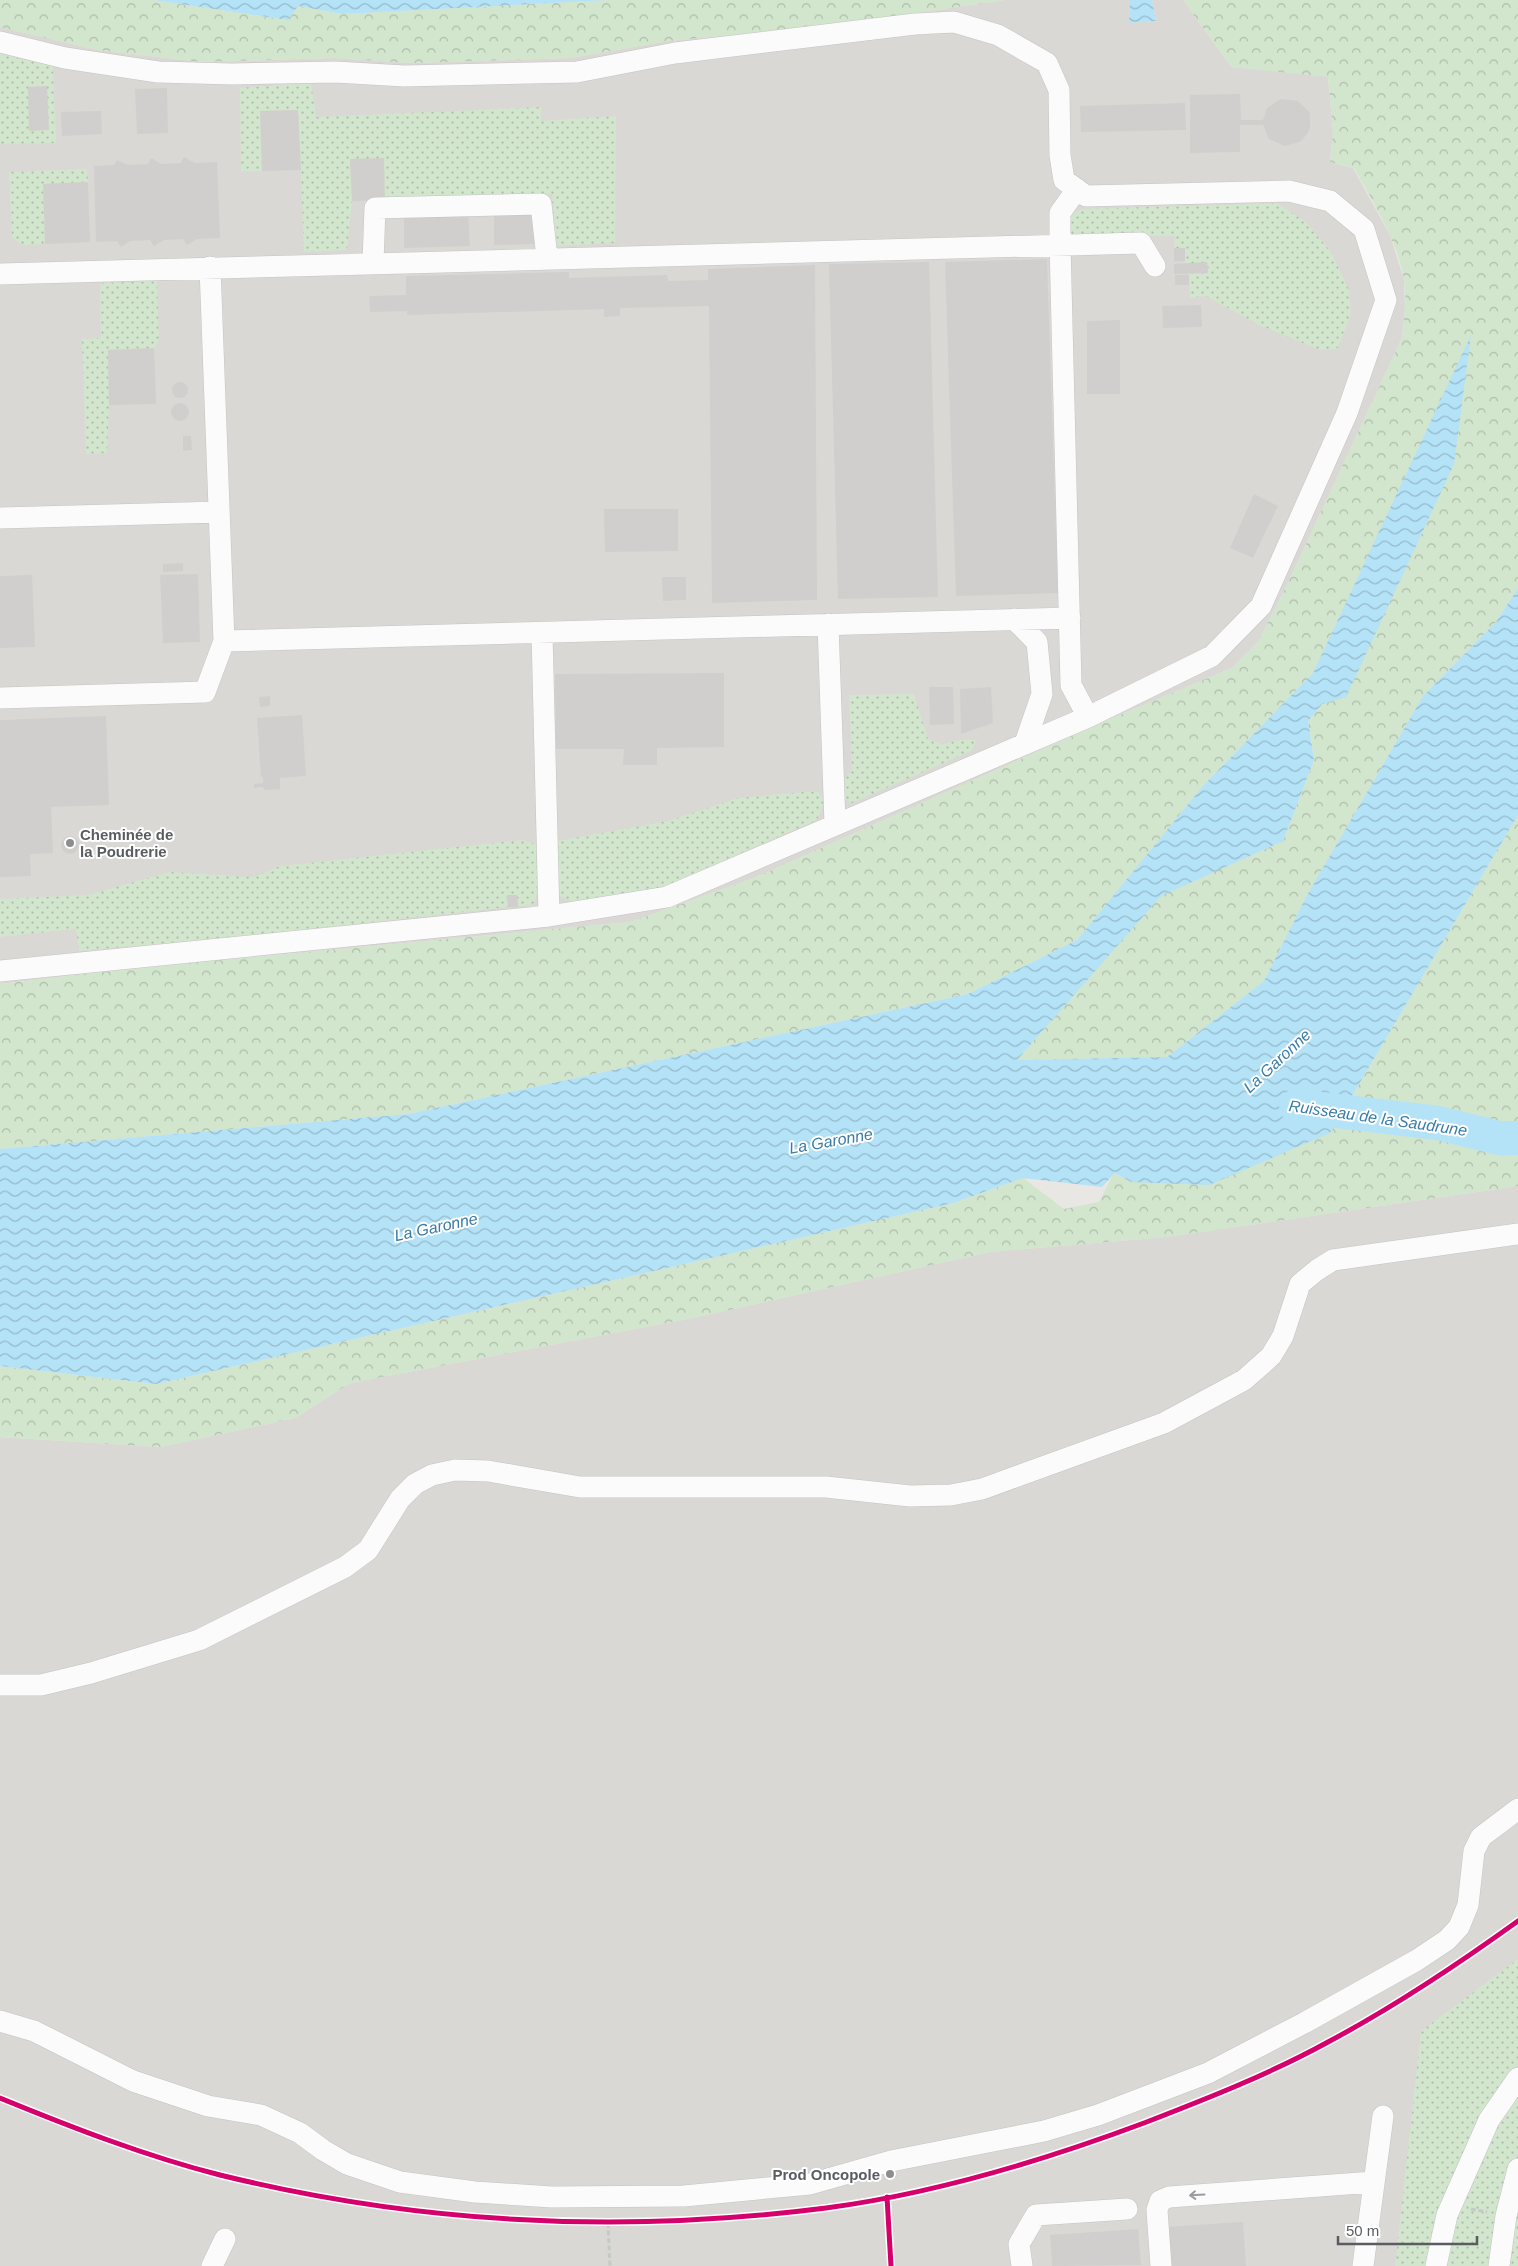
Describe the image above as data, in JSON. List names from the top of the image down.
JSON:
{
  "water": ["La Garonne", "Ruisseau de la Saudrune"],
  "places": ["Cheminée de la Poudrerie", "Prod Oncopole"],
  "scale_bar": "50 m"
}
